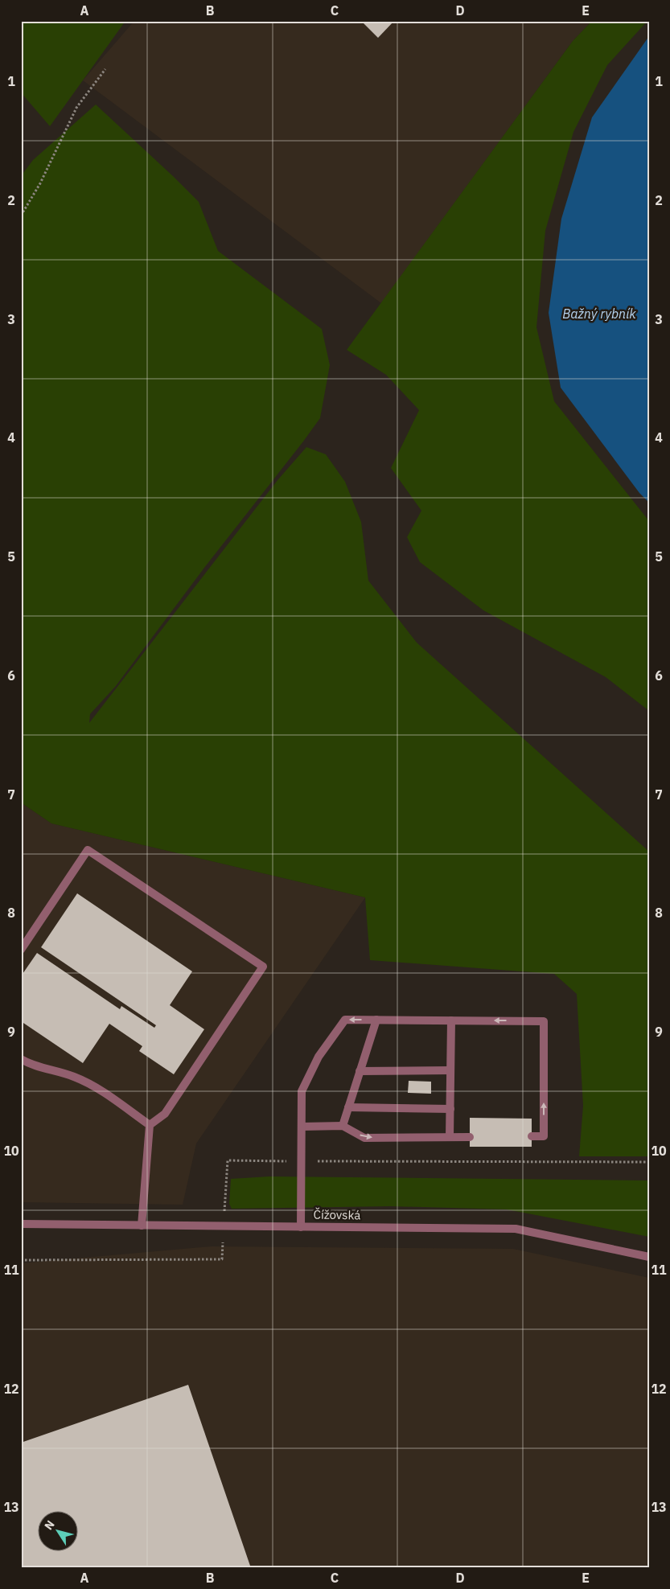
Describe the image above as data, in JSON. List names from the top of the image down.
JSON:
{
  "streets": {
    "street": ["Čížovská"]
  },
  "water": ["Bažný rybník"],
  "north": "top left",
  "grid": {
    "columns": [
      "A",
      "B",
      "C",
      "D",
      "E"
    ],
    "rows": [
      "1",
      "2",
      "3",
      "4",
      "5",
      "6",
      "7",
      "8",
      "9",
      "10",
      "11",
      "12",
      "13"
    ]
  }
}
